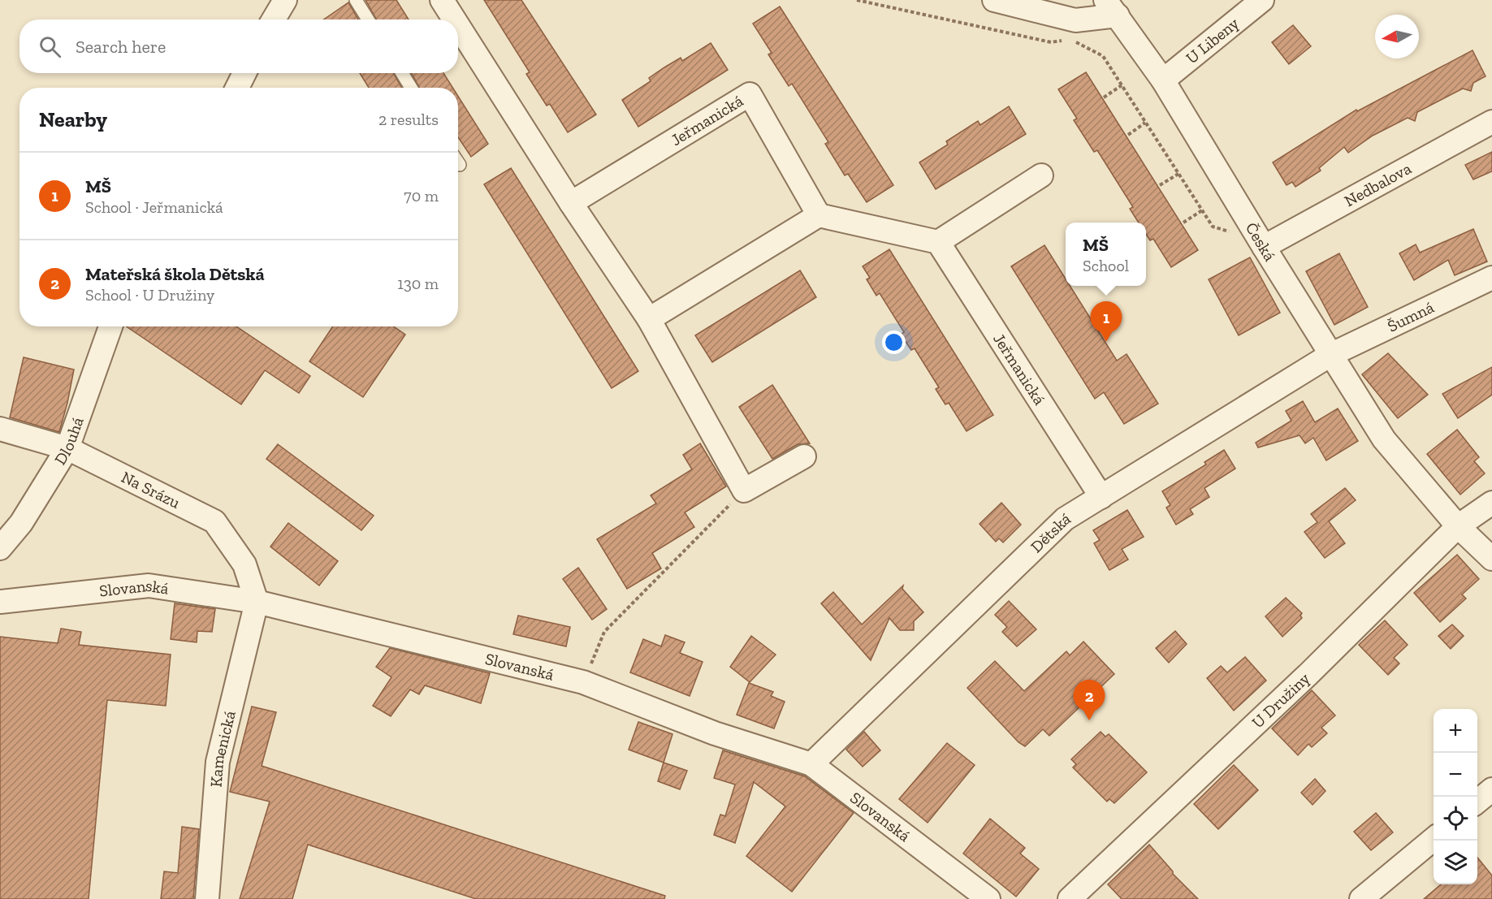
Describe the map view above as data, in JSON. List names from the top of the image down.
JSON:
{
  "streets": {
    "street": [
      "U Libeny",
      "Jeřmanická",
      "Nedbalova",
      "Česká",
      "Šumná",
      "Dlouhá",
      "Na Srázu",
      "Dětská",
      "Slovanská",
      "U Družiny",
      "Kamenická"
    ]
  },
  "crossings": [
    ["U Libeny", "Česká"],
    ["Jeřmanická", "Dětská"],
    ["Nedbalova", "Česká"],
    ["Česká", "Šumná"],
    ["Česká", "Dětská"],
    ["Česká", "U Družiny"],
    ["Šumná", "Dětská"],
    ["Dlouhá", "Na Srázu"],
    ["Na Srázu", "Slovanská"],
    ["Na Srázu", "Kamenická"],
    ["Dětská", "Slovanská"],
    ["Slovanská", "Kamenická"]
  ],
  "north": "left",
  "page": {
    "search": "Search here",
    "heading": ["Nearby", "2 results"],
    "list": [
      {
        "mark": "1",
        "name": "MŠ",
        "note": "School · Jeřmanická",
        "value": "70 m"
      },
      {
        "mark": "2",
        "name": "Mateřská škola Dětská",
        "note": "School · U Družiny",
        "value": "130 m"
      }
    ],
    "popup": ["MŠ", "School"],
    "pins": ["1", "2"],
    "map_buttons": ["+", "−"]
  }
}
